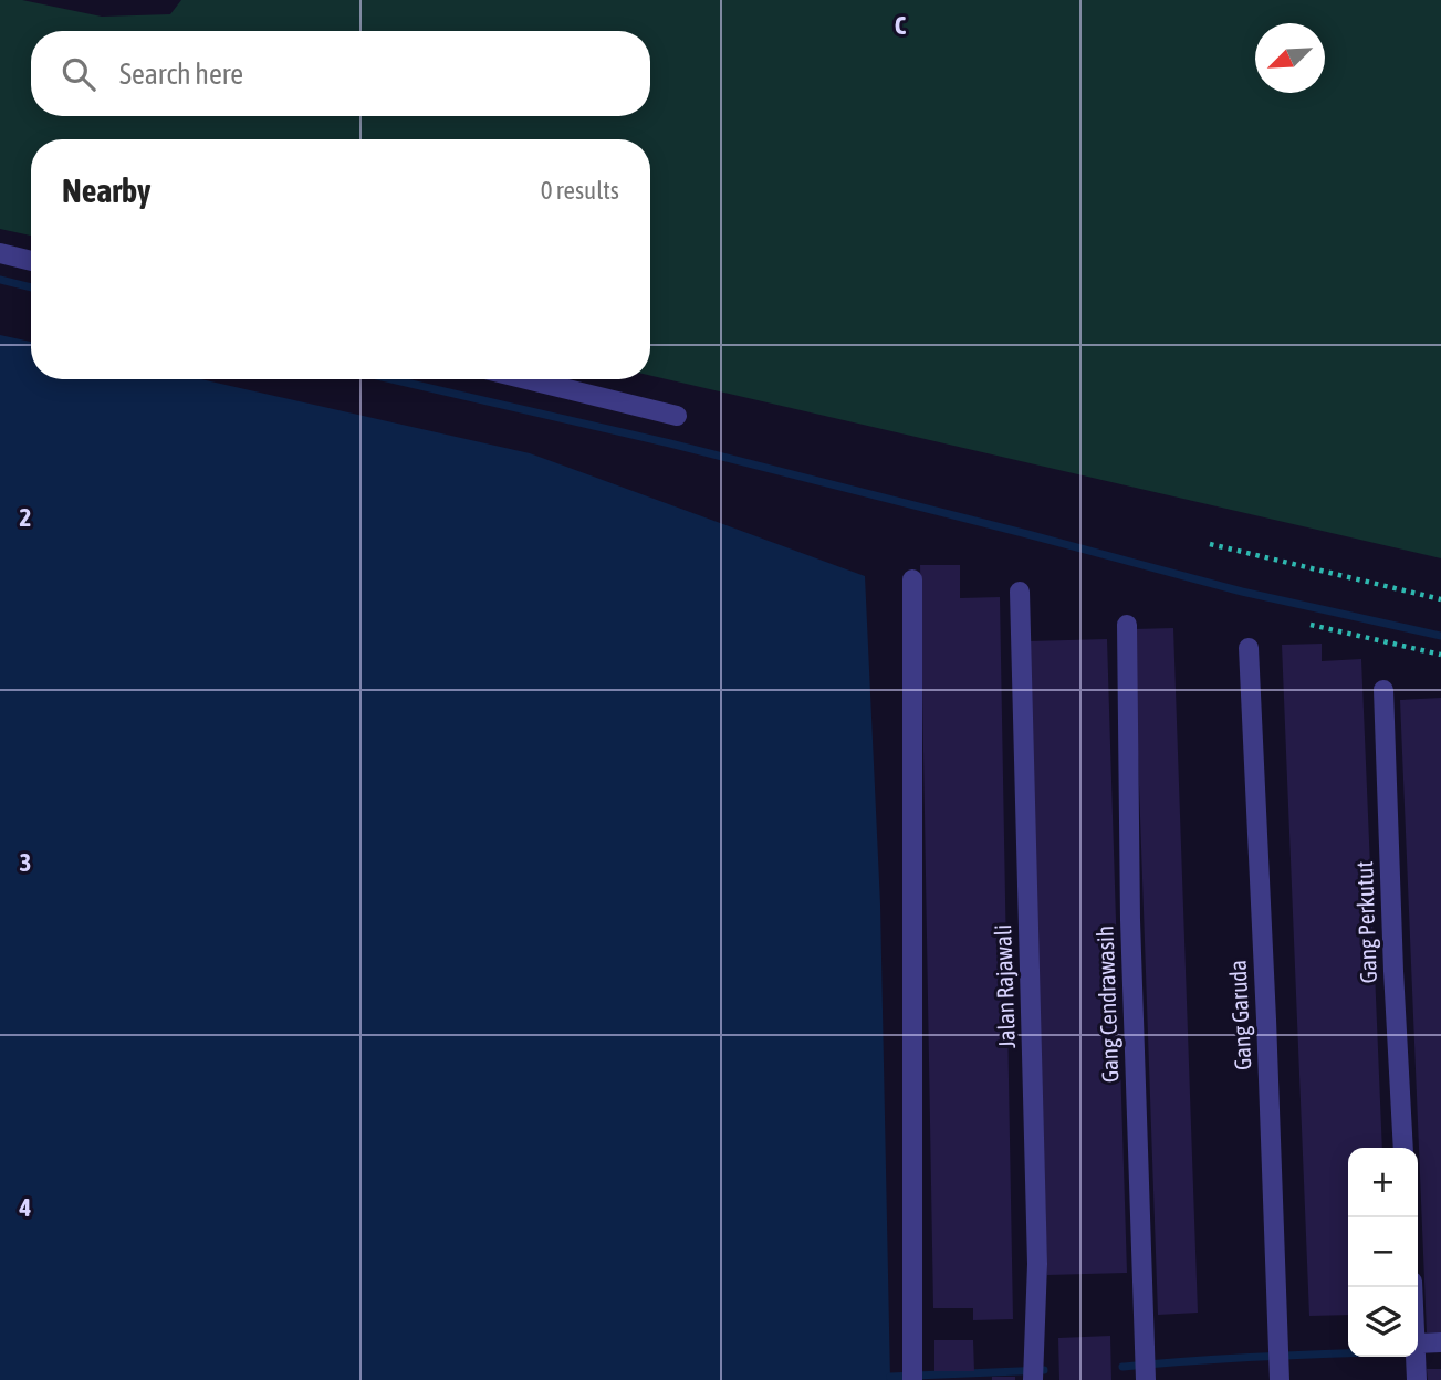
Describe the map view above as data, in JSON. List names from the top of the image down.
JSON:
{
  "streets": {
    "street": [
      "Gang Perkutut",
      "Jalan Rajawali",
      "Gang Cendrawasih",
      "Gang Garuda"
    ]
  },
  "north": "bottom left",
  "page": {
    "search": "Search here",
    "heading": ["Nearby", "0 results"],
    "map_buttons": ["+", "−"]
  },
  "grid": {
    "columns": ["C"],
    "rows": ["2", "3", "4"]
  }
}
